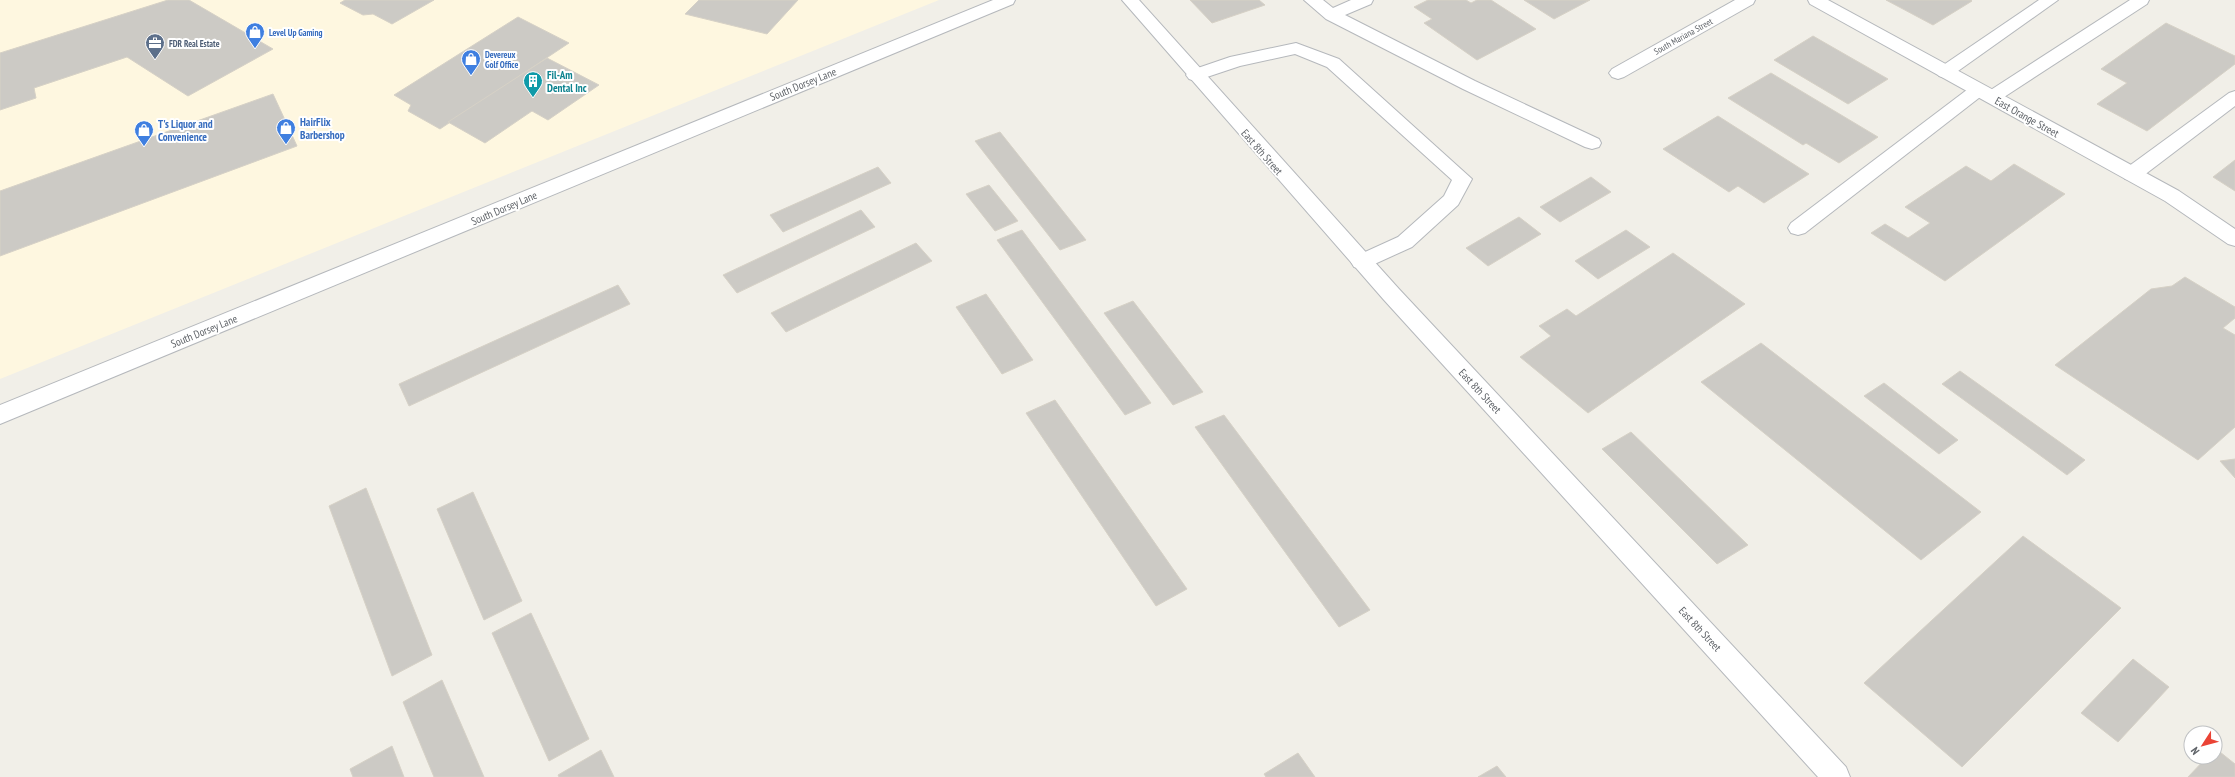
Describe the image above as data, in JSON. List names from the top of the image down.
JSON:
{
  "streets": {
    "street": [
      "South Mariana Street",
      "South Dorsey Lane",
      "East Orange Street",
      "East 8th Street"
    ]
  },
  "places": {
    "shop": [
      "Level Up Gaming",
      "Devereux Golf Office",
      "HairFlix Barbershop",
      "T's Liquor and Convenience"
    ],
    "office": ["FDR Real Estate"],
    "building": ["Fil-Am Dental Inc"]
  },
  "north": "bottom left"
}
